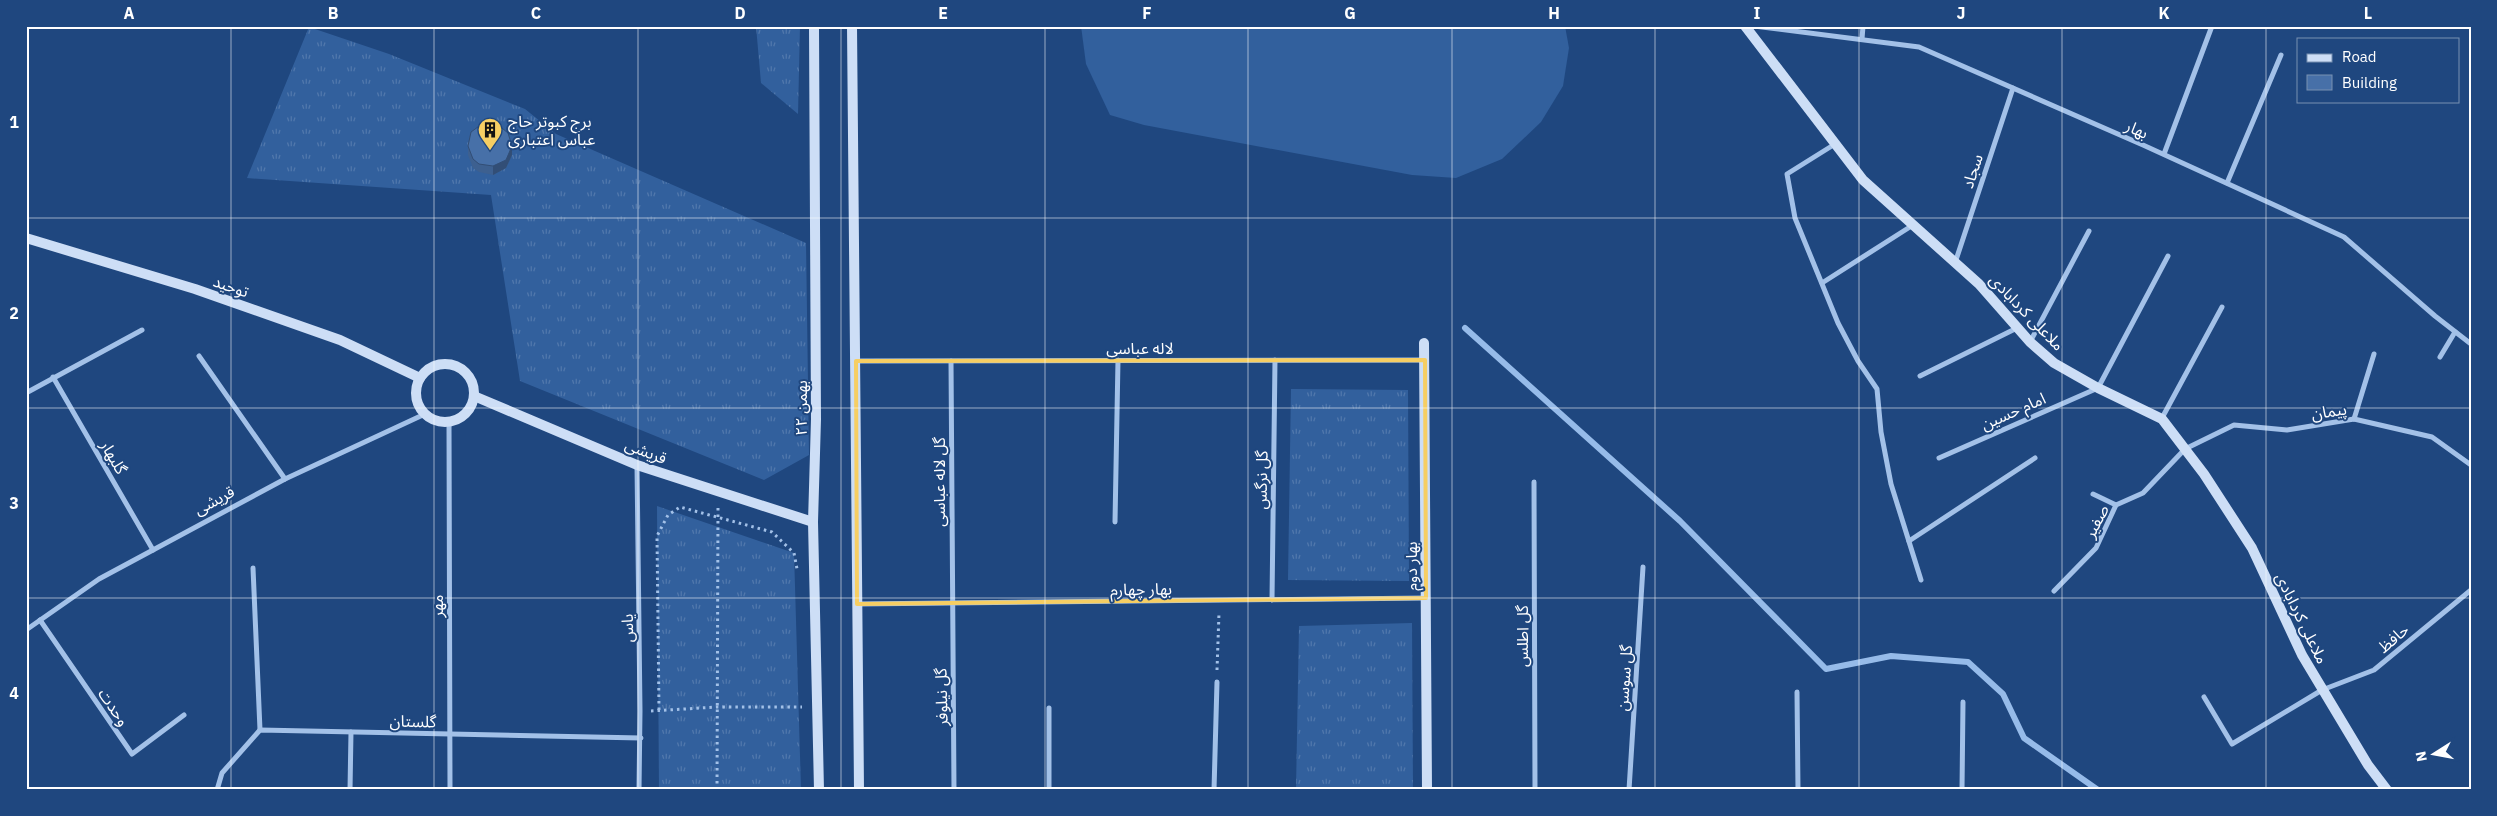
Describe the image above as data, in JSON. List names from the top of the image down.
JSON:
{
  "streets": {
    "main road": [
      "توحید",
      "ملاعلی کردابادی",
      "۲۲ بهمن",
      "قریشی",
      "بهار دوم"
    ],
    "street": [
      "بهار",
      "سجاد",
      "لاله عباسی",
      "امام حسین",
      "پیمان",
      "گلبهار",
      "گل نرگس",
      "گل لاله عباسی",
      "صفیر",
      "بهار چهارم",
      "مهر",
      "یاس",
      "گل اطلس",
      "حافظ",
      "گل سوسن",
      "گل نیلوفر",
      "وحدت",
      "گلستان"
    ]
  },
  "crossings": [
    ["بهار", "سجاد"],
    ["سجاد", "ملاعلی کردابادی"],
    ["توحید", "قریشی"],
    ["توحید", "مهر"],
    ["ملاعلی کردابادی", "امام حسین"],
    ["ملاعلی کردابادی", "پیمان"],
    ["ملاعلی کردابادی", "صفیر"],
    ["ملاعلی کردابادی", "حافظ"],
    ["لاله عباسی", "گل نرگس"],
    ["لاله عباسی", "گل لاله عباسی"],
    ["لاله عباسی", "بهار دوم"],
    ["۲۲ بهمن", "قریشی"],
    ["پیمان", "صفیر"],
    ["قریشی", "گلبهار"],
    ["قریشی", "مهر"],
    ["قریشی", "یاس"],
    ["قریشی", "وحدت"],
    ["گل نرگس", "بهار چهارم"],
    ["گل لاله عباسی", "بهار چهارم"],
    ["گل لاله عباسی", "گل نیلوفر"],
    ["بهار دوم", "بهار چهارم"],
    ["بهار چهارم", "گل نیلوفر"],
    ["مهر", "گلستان"],
    ["یاس", "گلستان"]
  ],
  "places": {
    "building": ["برج کبوتر حاج عباس اعتباری"]
  },
  "legend": ["Road", "Building"],
  "north": "left",
  "grid": {
    "columns": [
      "A",
      "B",
      "C",
      "D",
      "E",
      "F",
      "G",
      "H",
      "I",
      "J",
      "K",
      "L"
    ],
    "rows": [
      "1",
      "2",
      "3",
      "4"
    ]
  }
}
